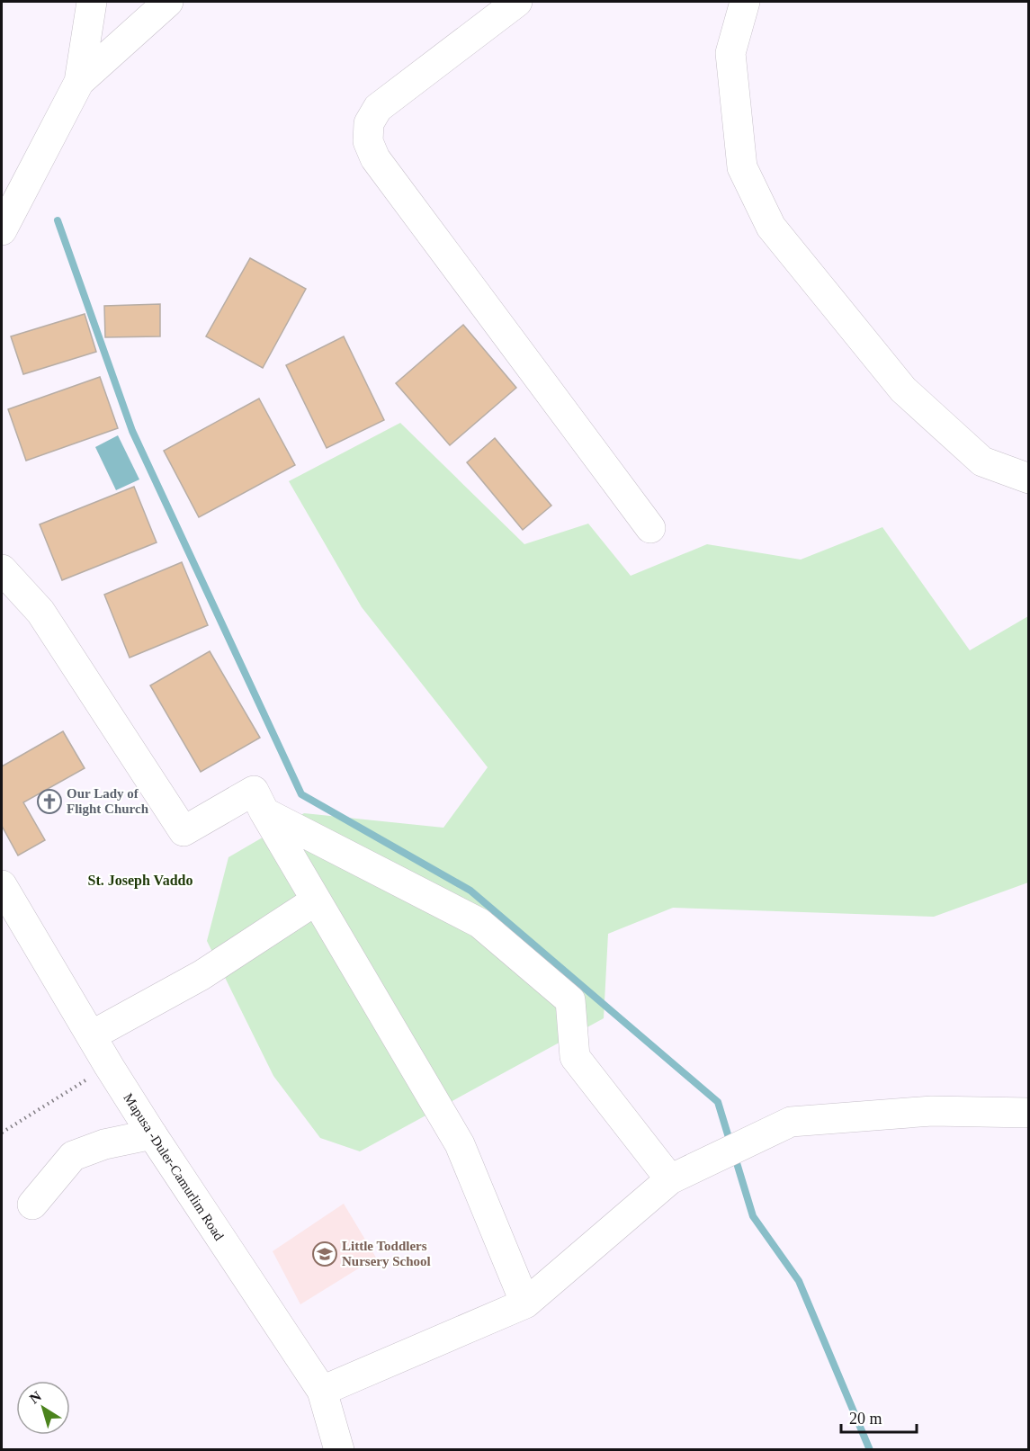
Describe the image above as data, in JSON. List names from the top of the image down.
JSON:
{
  "streets": {
    "street": ["Mapusa -Duler-Camurlim Road"]
  },
  "districts": ["St. Joseph Vaddo"],
  "places": {
    "church": ["Our Lady of Flight Church"],
    "school or university": ["Little Toddlers Nursery School"]
  },
  "scale_bar": "20 m",
  "north": "top left"
}
